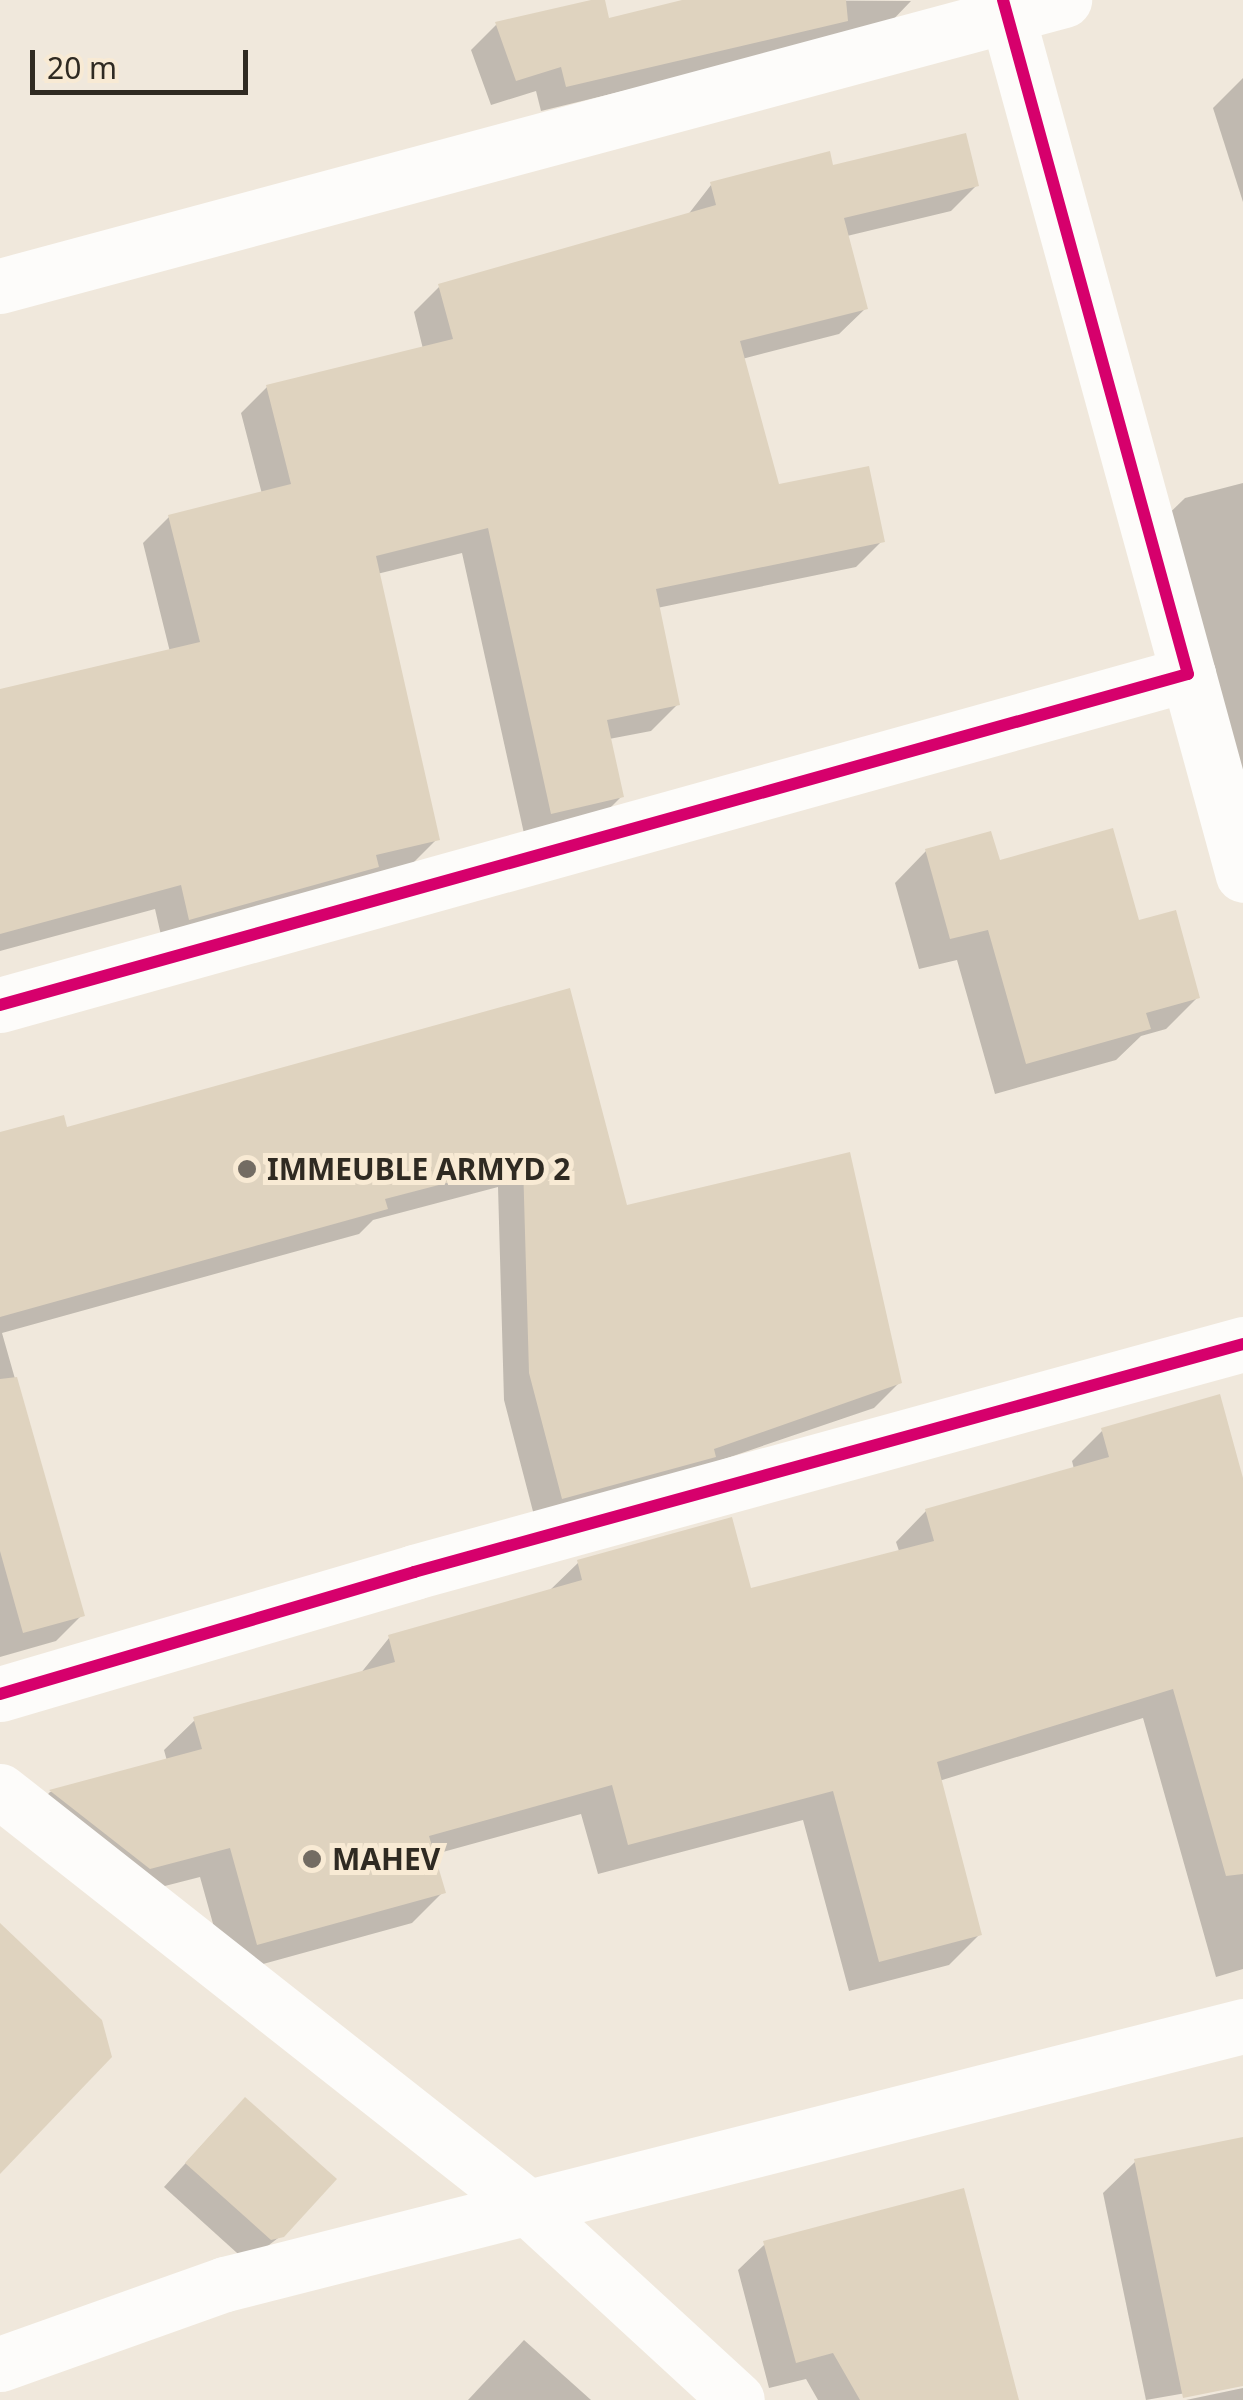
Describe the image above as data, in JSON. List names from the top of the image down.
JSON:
{
  "places": ["IMMEUBLE ARMYD 2", "MAHEV"],
  "scale_bar": "20 m"
}
